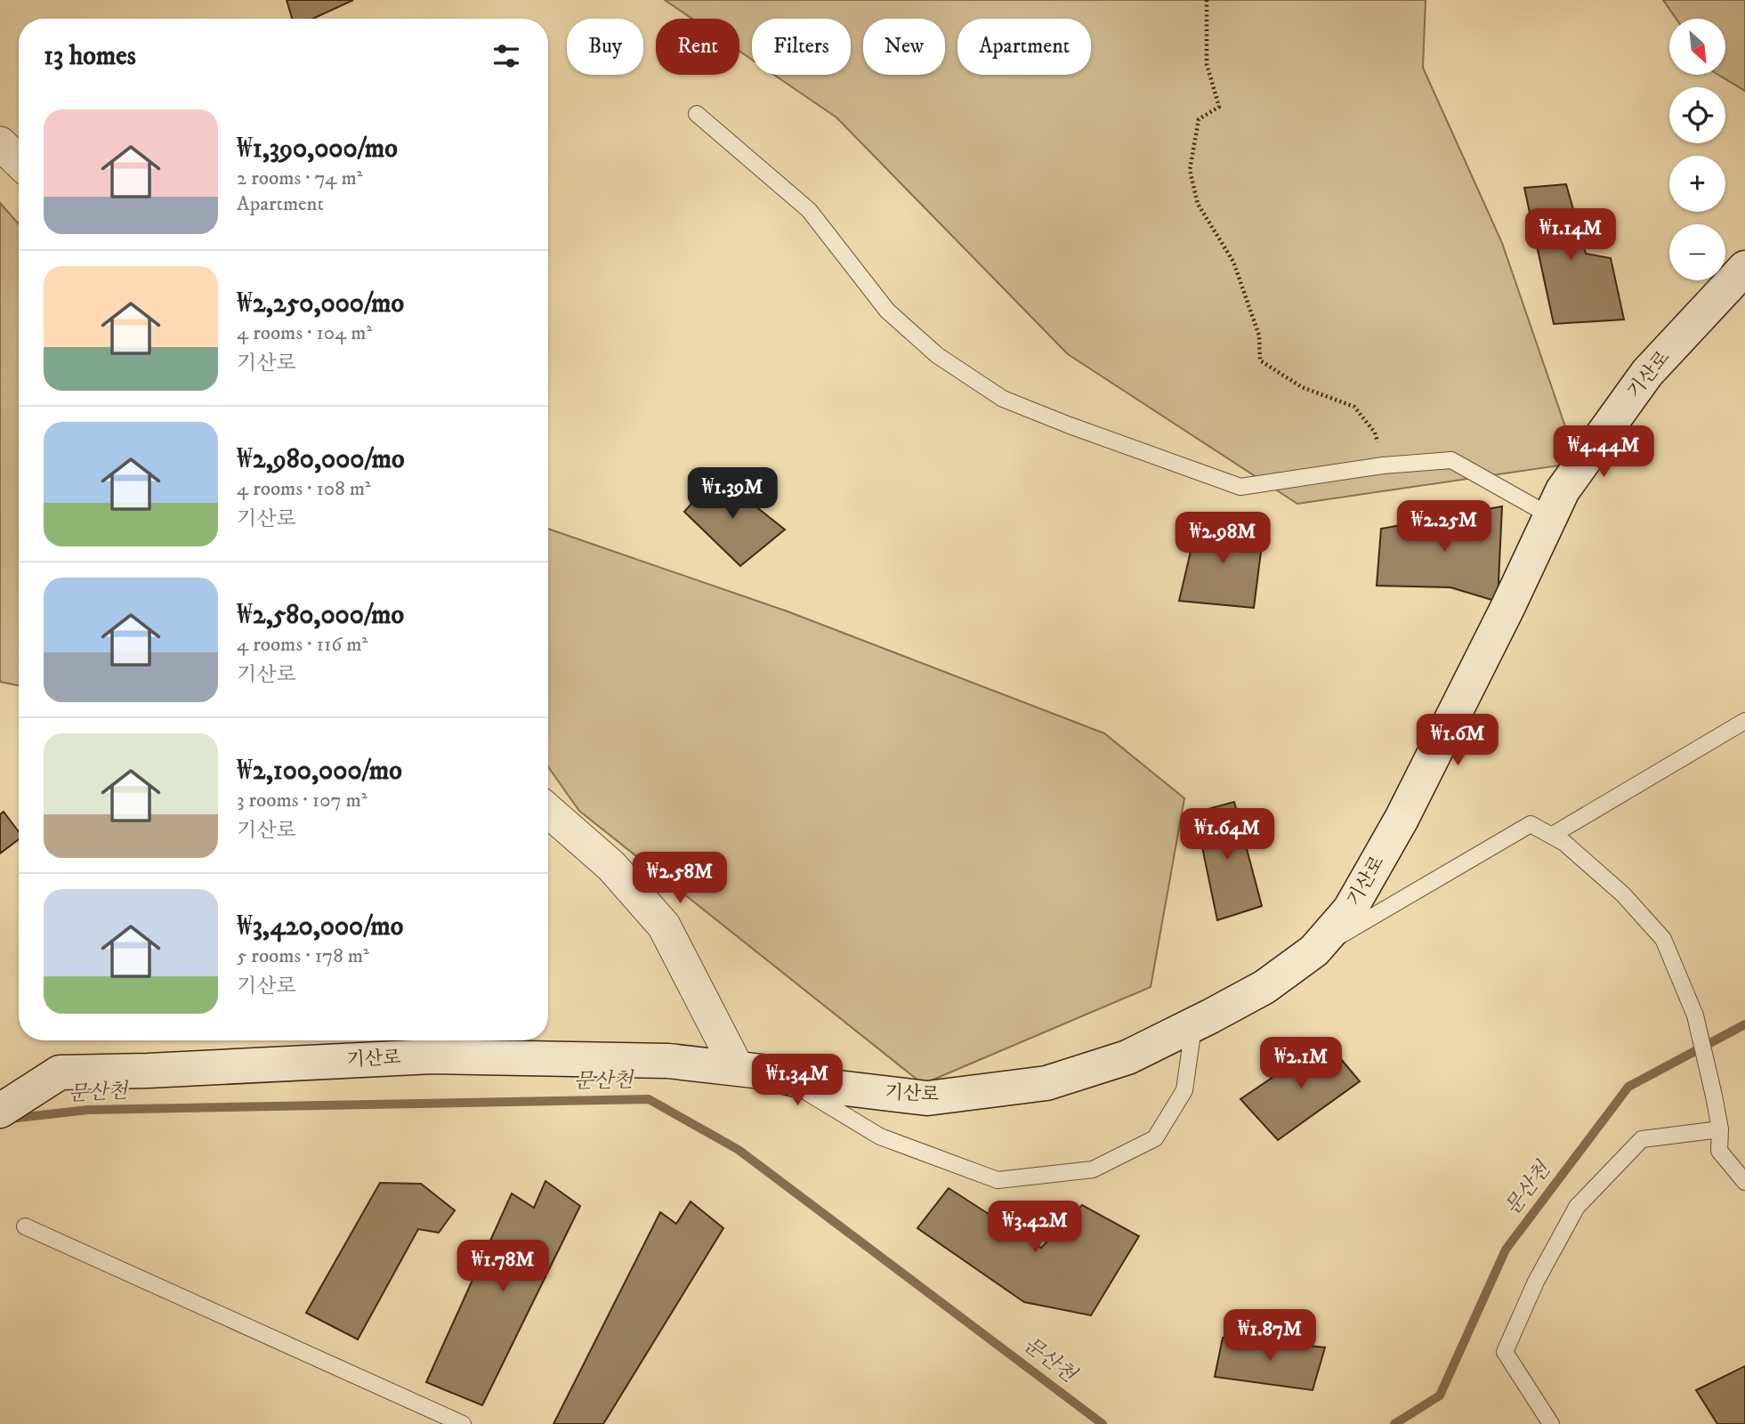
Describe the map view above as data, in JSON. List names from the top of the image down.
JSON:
{
  "streets": {
    "main road": ["기산로"]
  },
  "water": ["문산천"],
  "north": "bottom right",
  "page": {
    "map_buttons": ["+", "−"],
    "chip": [
      "Buy",
      "Rent",
      "Filters",
      "New",
      "Apartment"
    ],
    "heading": "13 homes",
    "list": [
      {
        "name": "₩1,390,000/mo",
        "note": "2 rooms · 74 m² · Apartment"
      },
      {
        "name": "₩2,250,000/mo",
        "note": "4 rooms · 104 m² · 기산로"
      },
      {
        "name": "₩2,980,000/mo",
        "note": "4 rooms · 108 m² · 기산로"
      },
      {
        "name": "₩2,580,000/mo",
        "note": "4 rooms · 116 m² · 기산로"
      },
      {
        "name": "₩2,100,000/mo",
        "note": "3 rooms · 107 m² · 기산로"
      },
      {
        "name": "₩3,420,000/mo",
        "note": "5 rooms · 178 m² · 기산로"
      }
    ],
    "price": [
      "₩1.14M",
      "₩4.44M",
      "₩1.39M",
      "₩2.25M",
      "₩2.98M",
      "₩1.6M",
      "₩1.64M",
      "₩2.58M",
      "₩2.1M",
      "₩1.34M",
      "₩3.42M",
      "₩1.78M",
      "₩1.87M"
    ]
  }
}
